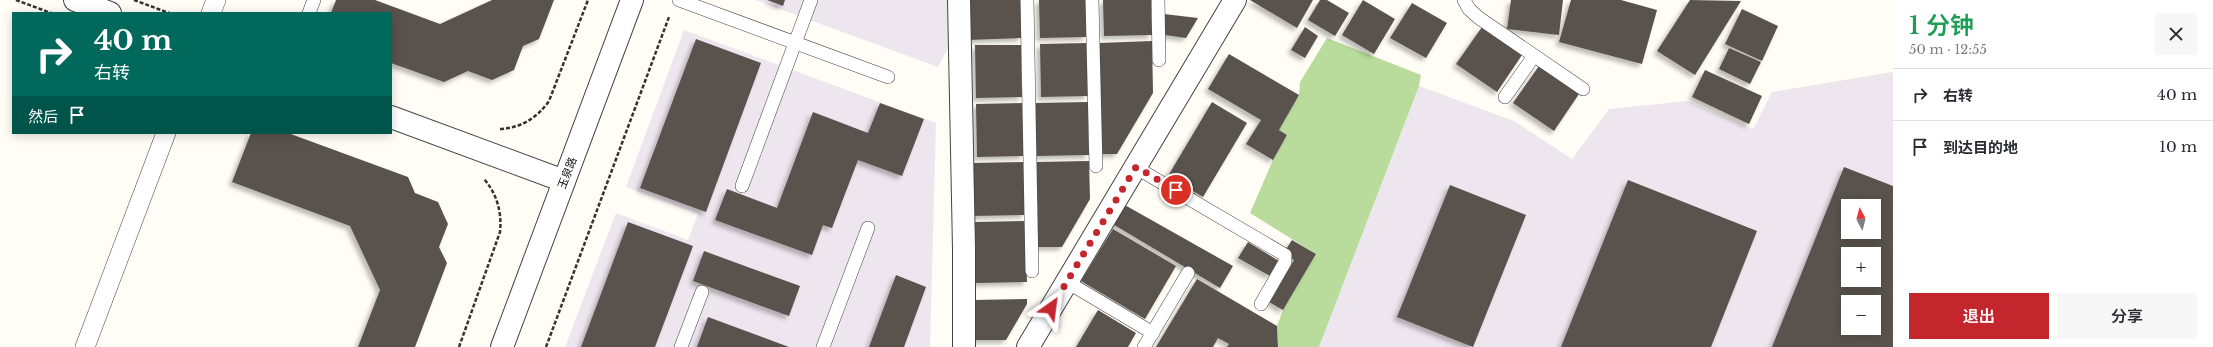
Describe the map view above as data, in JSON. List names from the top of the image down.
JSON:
{
  "streets": {
    "street": ["玉泉路"]
  },
  "north": "top",
  "page": {
    "heading": ["1 分钟", "50 m · 12:55"],
    "turn": ["40 m", "右转"],
    "list": [
      {
        "name": "右转",
        "value": "40 m"
      },
      {
        "name": "到达目的地",
        "value": "10 m"
      }
    ],
    "then": "然后",
    "map_buttons": ["+", "−"],
    "buttons": ["退出", "分享"]
  }
}
